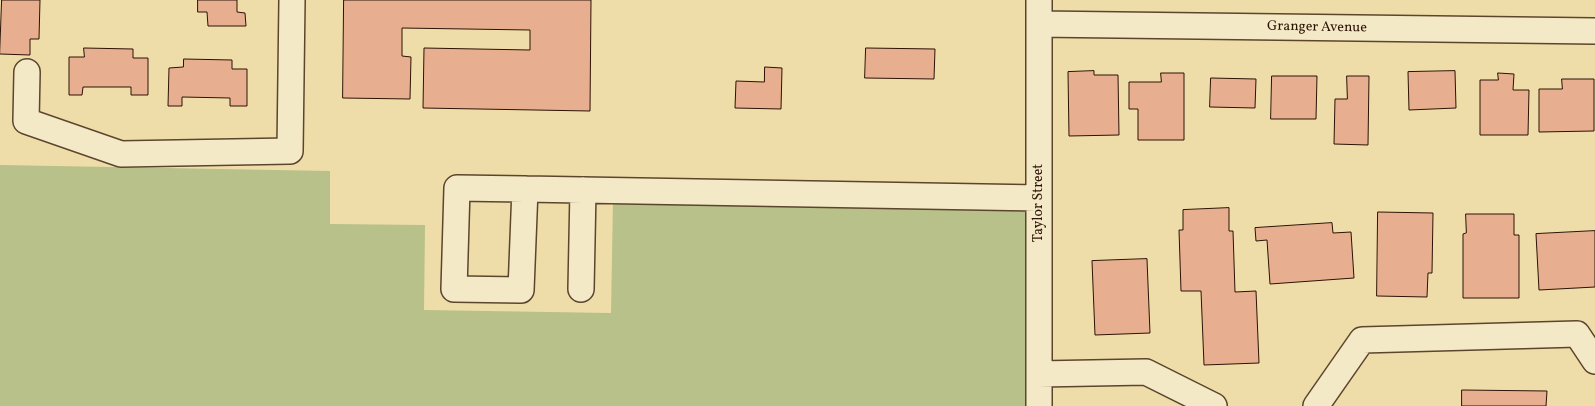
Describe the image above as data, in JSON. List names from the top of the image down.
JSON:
{
  "streets": {
    "street": ["Granger Avenue", "Taylor Street"]
  },
  "crossings": [
    ["Granger Avenue", "Taylor Street"]
  ]
}
